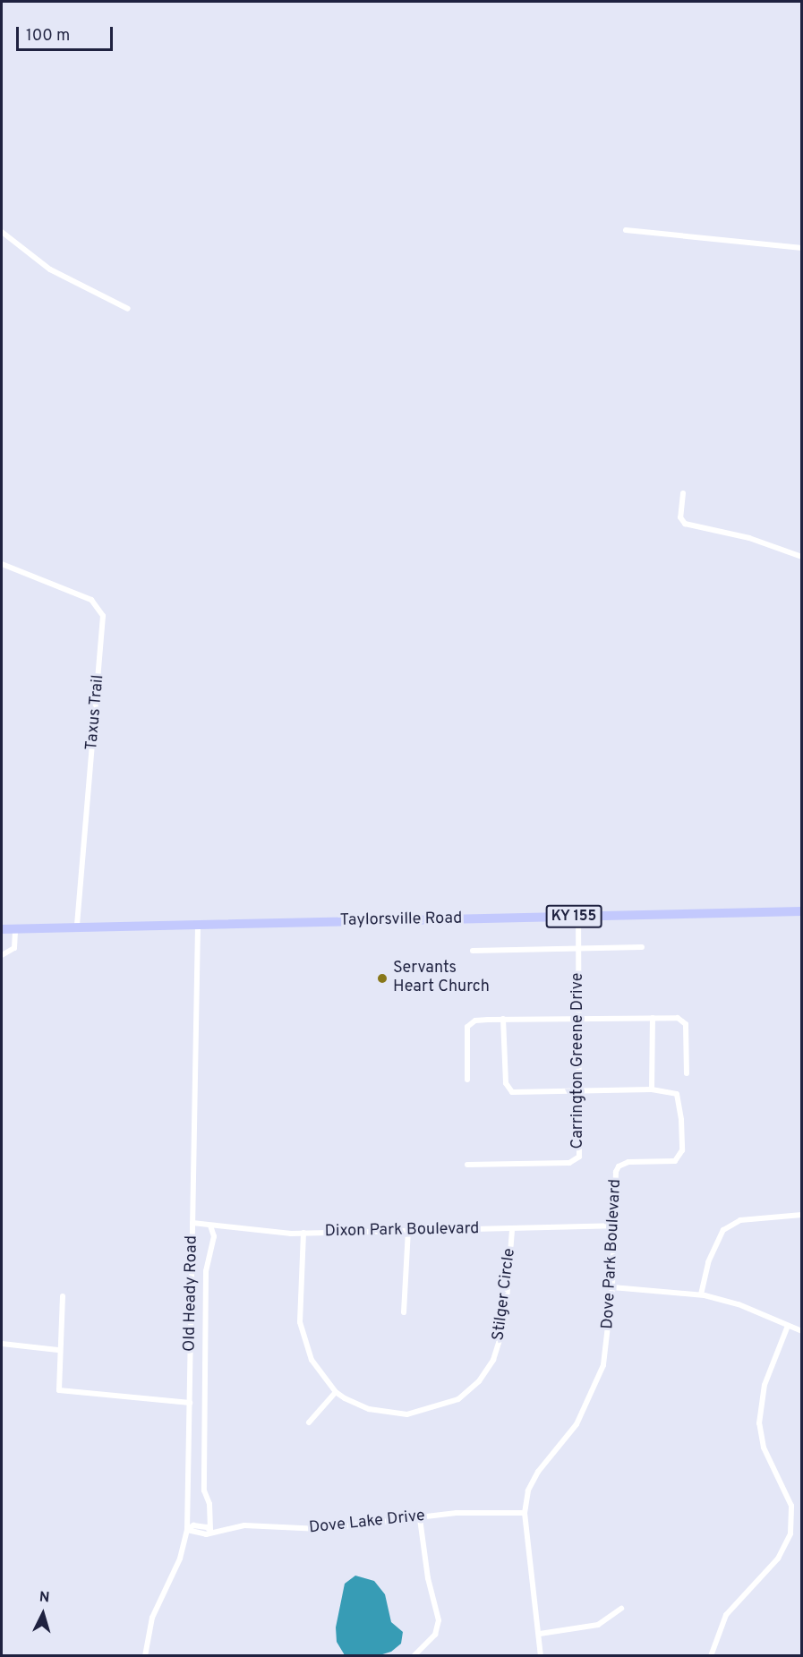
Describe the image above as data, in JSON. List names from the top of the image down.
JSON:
{
  "streets": {
    "main road": ["KY 155", "Taylorsville Road"],
    "street": [
      "Taxus Trail",
      "Carrington Greene Drive",
      "Dixon Park Boulevard",
      "Dove Park Boulevard",
      "Old Heady Road",
      "Stilger Circle",
      "Dove Lake Drive"
    ]
  },
  "crossings": [
    ["Taxus Trail", "Taylorsville Road"],
    ["Taylorsville Road", "Carrington Greene Drive"],
    ["Taylorsville Road", "Old Heady Road"],
    ["Carrington Greene Drive", "Dove Park Boulevard"],
    ["Dixon Park Boulevard", "Dove Park Boulevard"],
    ["Dixon Park Boulevard", "Old Heady Road"],
    ["Dixon Park Boulevard", "Stilger Circle"],
    ["Dove Park Boulevard", "Dove Lake Drive"],
    ["Old Heady Road", "Dove Lake Drive"]
  ],
  "places": ["Servants Heart Church"],
  "scale_bar": "100 m",
  "north": "top"
}
